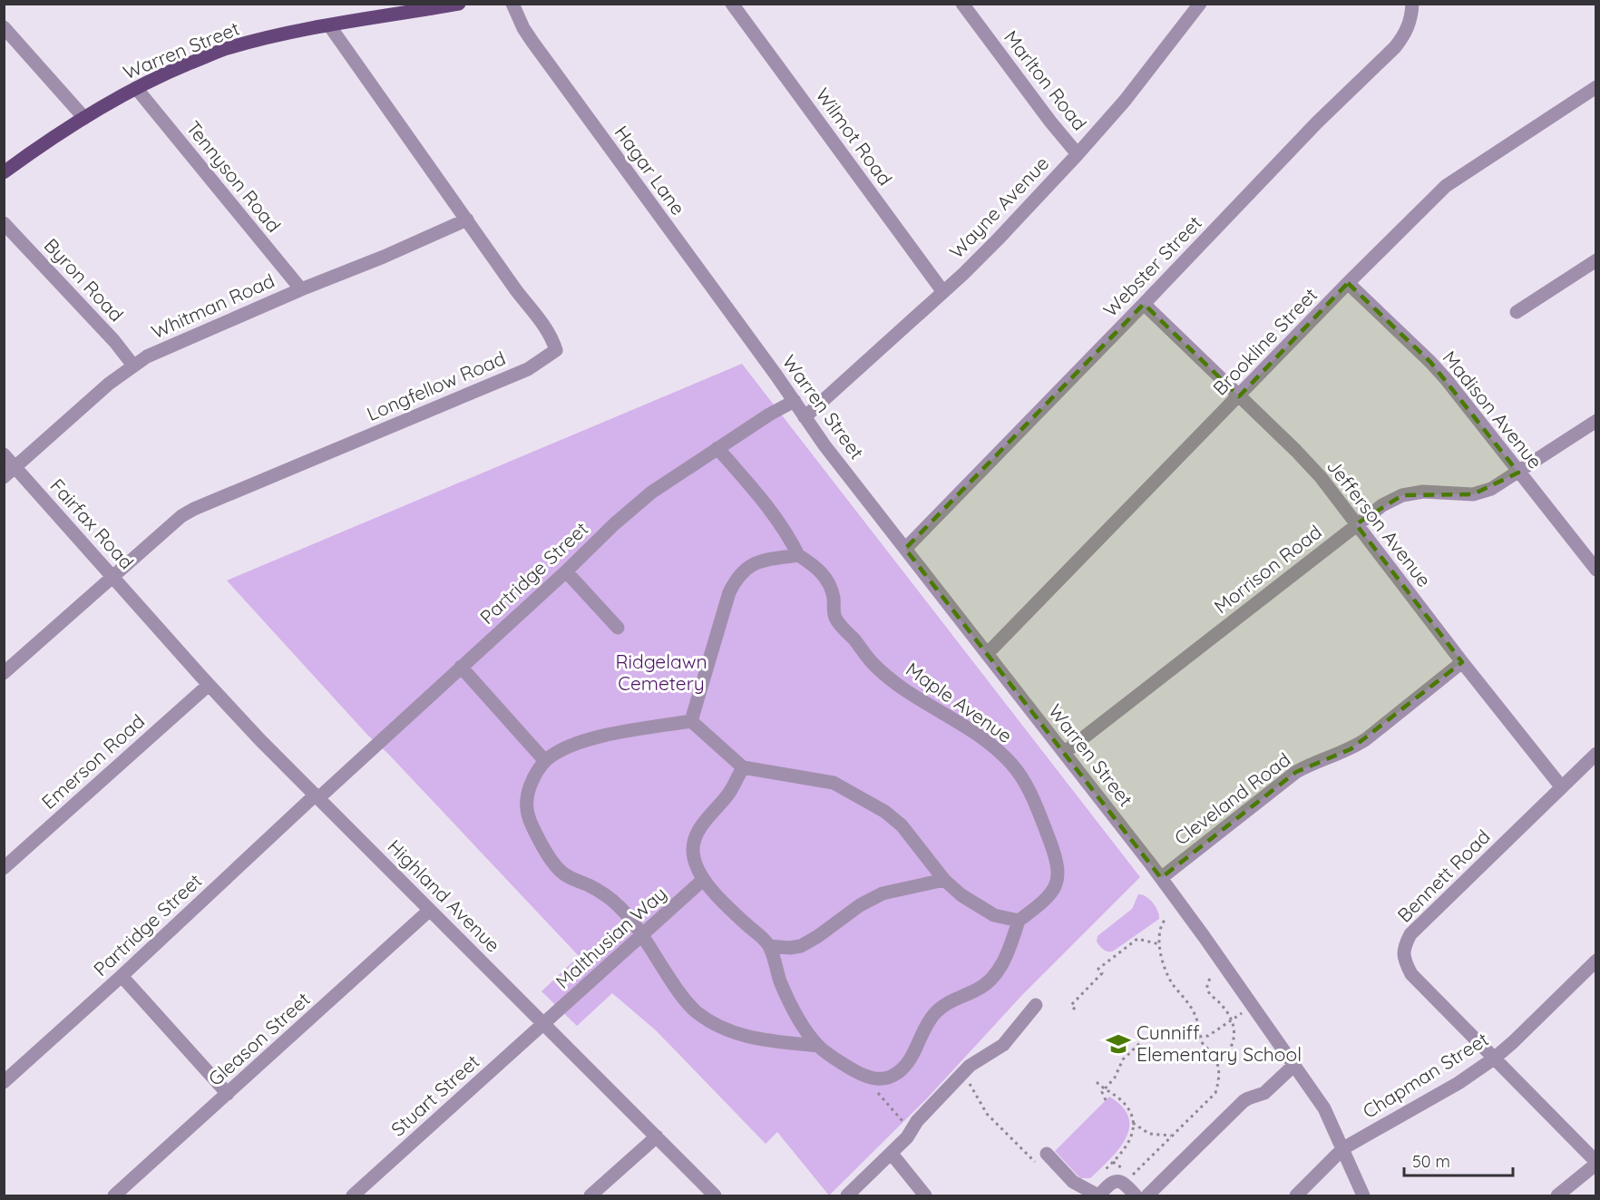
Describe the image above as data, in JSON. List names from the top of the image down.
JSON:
{
  "streets": {
    "main road": ["Warren Street"],
    "street": [
      "Marlton Road",
      "Wilmot Road",
      "Hagar Lane",
      "Tennyson Road",
      "Wayne Avenue",
      "Webster Street",
      "Byron Road",
      "Whitman Road",
      "Brookline Street",
      "Longfellow Road",
      "Madison Avenue",
      "Jefferson Avenue",
      "Fairfax Road",
      "Morrison Road",
      "Partridge Street",
      "Maple Avenue",
      "Emerson Road",
      "Cleveland Road",
      "Bennett Road",
      "Highland Avenue",
      "Malthusian Way",
      "Gleason Street",
      "Chapman Street",
      "Stuart Street"
    ]
  },
  "crossings": [
    ["Warren Street", "Hagar Lane"],
    ["Warren Street", "Tennyson Road"],
    ["Warren Street", "Wayne Avenue"],
    ["Warren Street", "Webster Street"],
    ["Warren Street", "Brookline Street"],
    ["Warren Street", "Longfellow Road"],
    ["Warren Street", "Morrison Road"],
    ["Warren Street", "Partridge Street"],
    ["Warren Street", "Cleveland Road"],
    ["Warren Street", "Chapman Street"],
    ["Marlton Road", "Wayne Avenue"],
    ["Wilmot Road", "Wayne Avenue"],
    ["Tennyson Road", "Whitman Road"],
    ["Webster Street", "Jefferson Avenue"],
    ["Byron Road", "Whitman Road"],
    ["Whitman Road", "Longfellow Road"],
    ["Whitman Road", "Fairfax Road"],
    ["Brookline Street", "Madison Avenue"],
    ["Brookline Street", "Jefferson Avenue"],
    ["Longfellow Road", "Fairfax Road"],
    ["Madison Avenue", "Morrison Road"],
    ["Jefferson Avenue", "Morrison Road"],
    ["Jefferson Avenue", "Cleveland Road"],
    ["Jefferson Avenue", "Bennett Road"],
    ["Fairfax Road", "Highland Avenue"],
    ["Partridge Street", "Maple Avenue"],
    ["Partridge Street", "Highland Avenue"],
    ["Emerson Road", "Highland Avenue"],
    ["Bennett Road", "Chapman Street"],
    ["Highland Avenue", "Malthusian Way"],
    ["Highland Avenue", "Gleason Street"],
    ["Highland Avenue", "Stuart Street"],
    ["Malthusian Way", "Stuart Street"]
  ],
  "parks": ["Ridgelawn Cemetery"],
  "places": {
    "school or university": ["Cunniff Elementary School"]
  },
  "scale_bar": "50 m"
}
